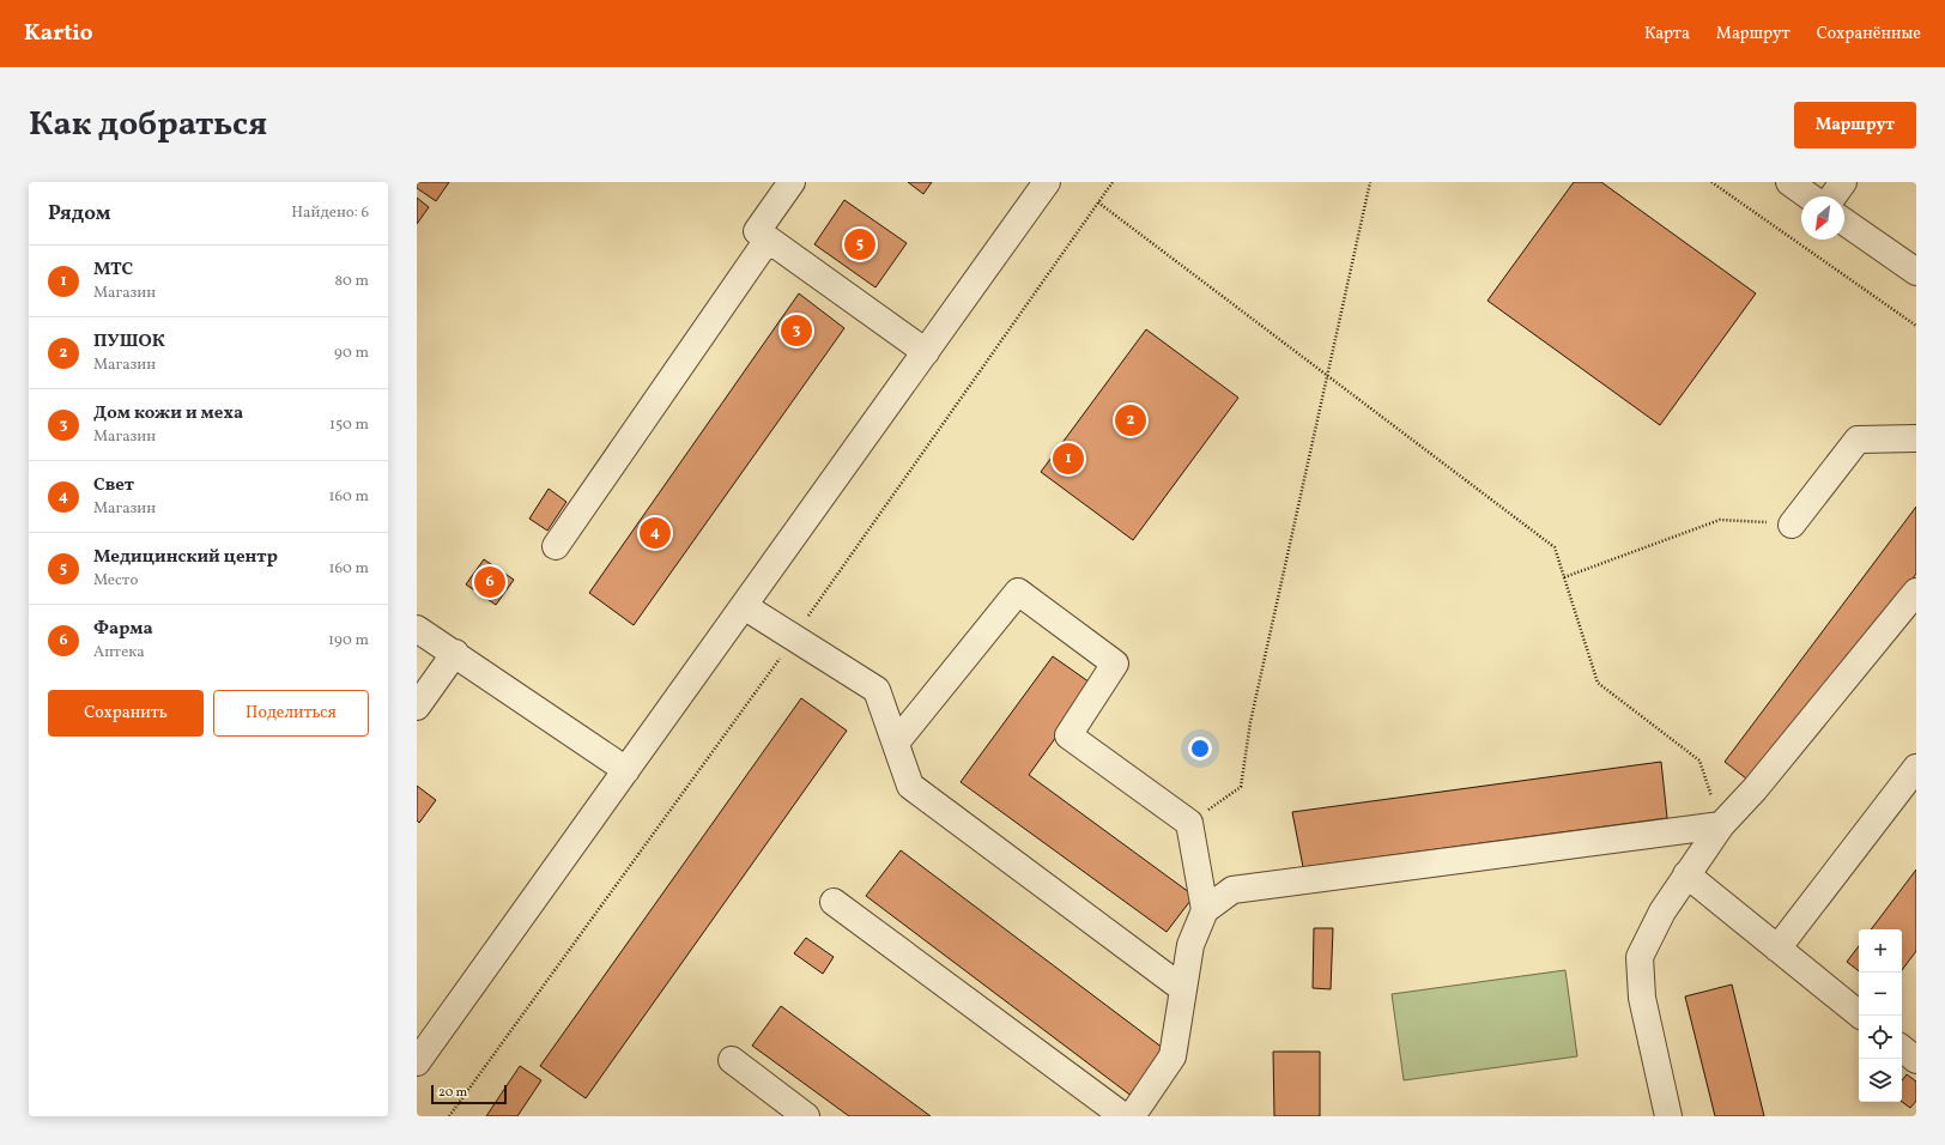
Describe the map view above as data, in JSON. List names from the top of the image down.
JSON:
{
  "scale_bar": "20 m",
  "north": "bottom left",
  "page": {
    "header": "Kartio",
    "nav": ["Карта", "Маршрут", "Сохранённые"],
    "title": "Как добраться",
    "buttons": [
      "Маршрут",
      ["Сохранить", "Поделиться"]
    ],
    "heading": ["Рядом", "Найдено: 6"],
    "pins": [
      "5",
      "3",
      "2",
      "1",
      "4",
      "6"
    ],
    "list": [
      {
        "mark": "1",
        "name": "МТС",
        "note": "Магазин",
        "value": "80 m"
      },
      {
        "mark": "2",
        "name": "ПУШОК",
        "note": "Магазин",
        "value": "90 m"
      },
      {
        "mark": "3",
        "name": "Дом кожи и меха",
        "note": "Магазин",
        "value": "150 m"
      },
      {
        "mark": "4",
        "name": "Свет",
        "note": "Магазин",
        "value": "160 m"
      },
      {
        "mark": "5",
        "name": "Медицинский центр",
        "note": "Место",
        "value": "160 m"
      },
      {
        "mark": "6",
        "name": "Фарма",
        "note": "Аптека",
        "value": "190 m"
      }
    ],
    "map_buttons": ["+", "−"],
    "scale": "20 m"
  }
}
